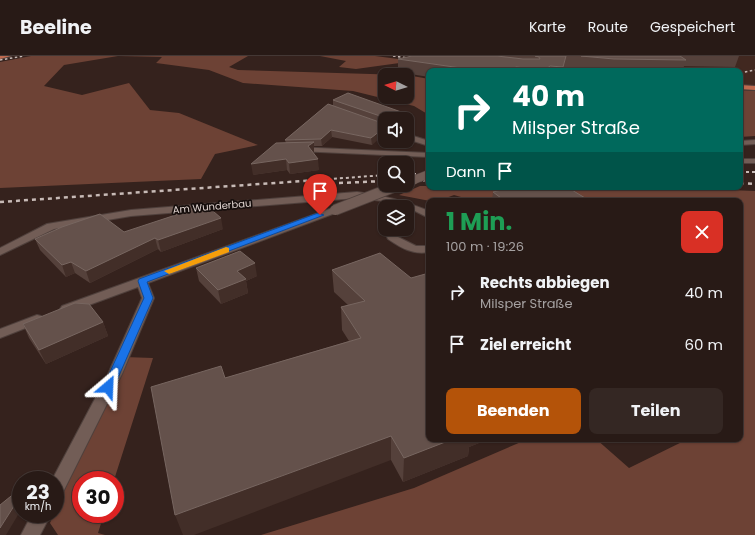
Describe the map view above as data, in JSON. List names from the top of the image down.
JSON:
{
  "streets": {
    "street": ["Am Wunderbau"]
  },
  "north": "left",
  "page": {
    "header": "Beeline",
    "nav": ["Karte", "Route", "Gespeichert"],
    "turn": ["40 m", "Milsper Straße"],
    "then": "Dann",
    "heading": ["1 Min.", "100 m · 19:26"],
    "list": [
      {
        "name": "Rechts abbiegen",
        "note": "Milsper Straße",
        "value": "40 m"
      },
      {
        "name": "Ziel erreicht",
        "value": "60 m"
      }
    ],
    "buttons": ["Beenden", "Teilen"],
    "speed": "23 km/h",
    "limit": "30"
  }
}
